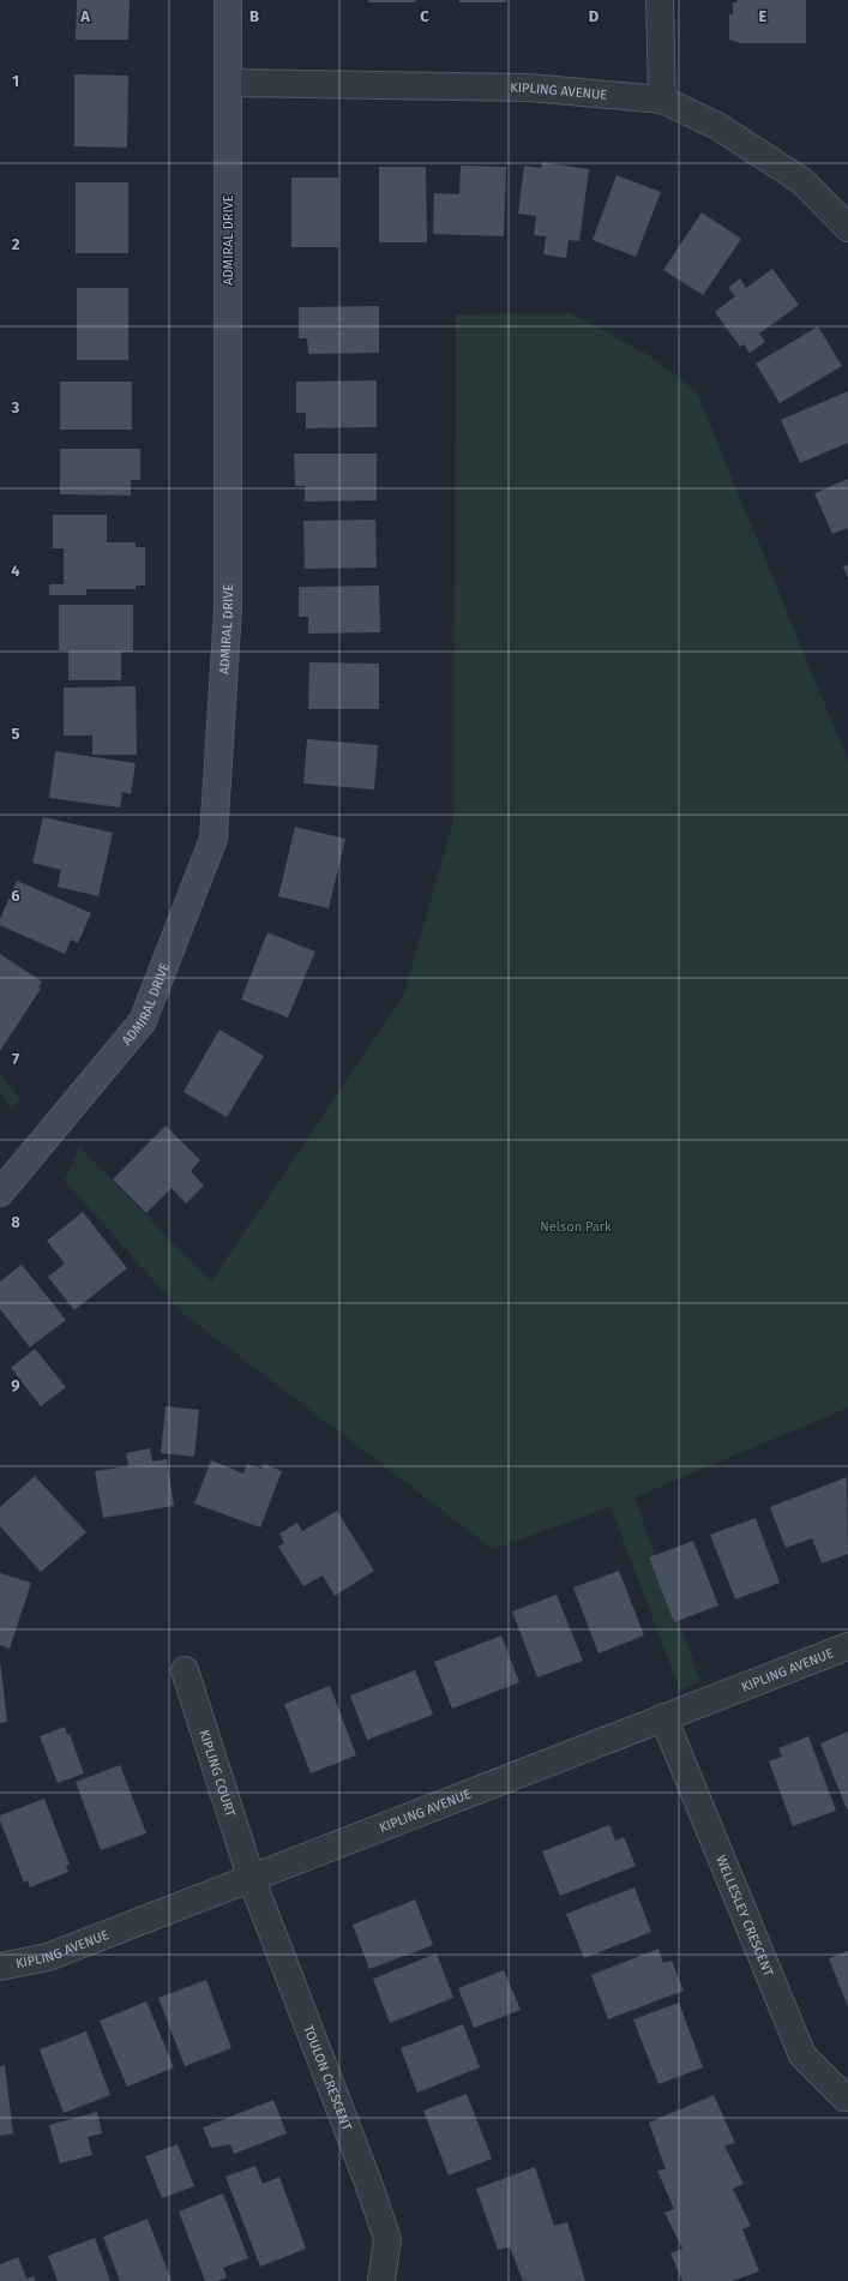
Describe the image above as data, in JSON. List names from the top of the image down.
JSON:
{
  "streets": {
    "street": [
      "KIPLING AVENUE",
      "ADMIRAL DRIVE",
      "KIPLING COURT",
      "WELLESLEY CRESCENT",
      "TOULON CRESCENT"
    ]
  },
  "crossings": [
    ["KIPLING AVENUE", "ADMIRAL DRIVE"],
    ["KIPLING AVENUE", "KIPLING COURT"],
    ["KIPLING AVENUE", "WELLESLEY CRESCENT"],
    ["KIPLING AVENUE", "TOULON CRESCENT"],
    ["KIPLING COURT", "TOULON CRESCENT"]
  ],
  "parks": ["Nelson Park"],
  "grid": {
    "columns": [
      "A",
      "B",
      "C",
      "D",
      "E"
    ],
    "rows": [
      "1",
      "2",
      "3",
      "4",
      "5",
      "6",
      "7",
      "8",
      "9"
    ]
  }
}
